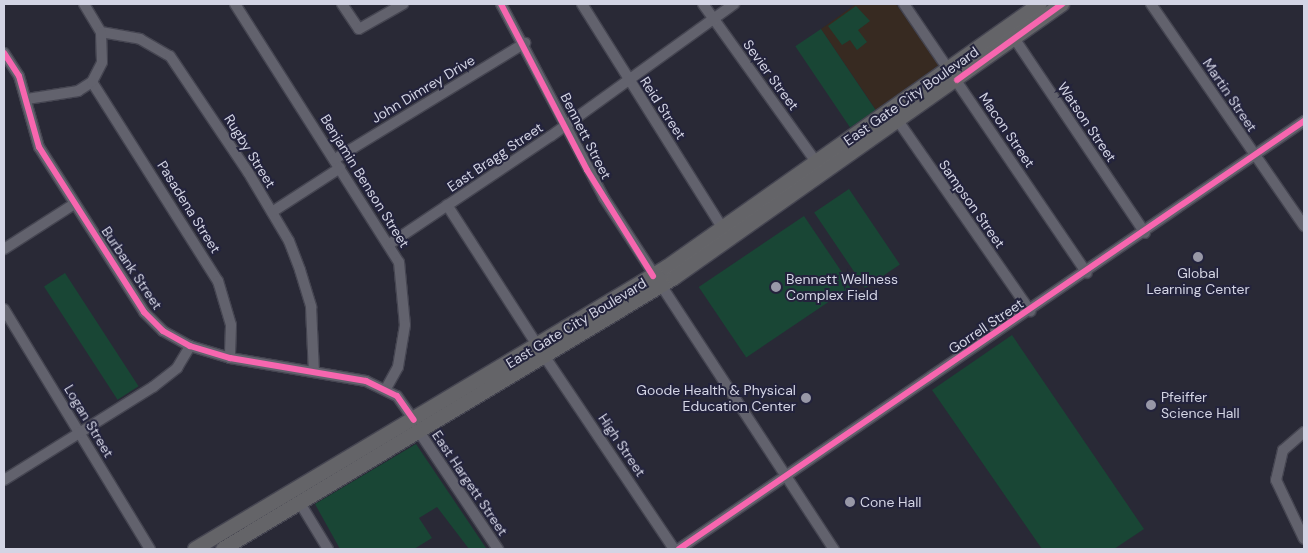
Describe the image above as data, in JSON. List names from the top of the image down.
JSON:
{
  "streets": {
    "main road": ["East Gate City Boulevard"],
    "street": [
      "Sevier Street",
      "John Dimrey Drive",
      "Martin Street",
      "Reid Street",
      "Watson Street",
      "Macon Street",
      "Bennett Street",
      "Rugby Street",
      "East Bragg Street",
      "Benjamin Benson Street",
      "Sampson Street",
      "Pasadena Street",
      "Burbank Street",
      "Gorrell Street",
      "Logan Street",
      "High Street",
      "East Hargett Street"
    ]
  },
  "crossings": [
    ["Sevier Street", "East Gate City Boulevard"],
    ["Sevier Street", "East Bragg Street"],
    ["John Dimrey Drive", "Bennett Street"],
    ["John Dimrey Drive", "Rugby Street"],
    ["John Dimrey Drive", "Benjamin Benson Street"],
    ["Martin Street", "Gorrell Street"],
    ["East Gate City Boulevard", "Reid Street"],
    ["East Gate City Boulevard", "Watson Street"],
    ["East Gate City Boulevard", "Macon Street"],
    ["East Gate City Boulevard", "Bennett Street"],
    ["East Gate City Boulevard", "Sampson Street"],
    ["East Gate City Boulevard", "Burbank Street"],
    ["East Gate City Boulevard", "High Street"],
    ["East Gate City Boulevard", "East Hargett Street"],
    ["Reid Street", "East Bragg Street"],
    ["Watson Street", "Gorrell Street"],
    ["Macon Street", "Gorrell Street"],
    ["Bennett Street", "East Bragg Street"],
    ["Bennett Street", "Gorrell Street"],
    ["Rugby Street", "Burbank Street"],
    ["East Bragg Street", "Benjamin Benson Street"],
    ["East Bragg Street", "High Street"],
    ["Benjamin Benson Street", "Burbank Street"],
    ["Sampson Street", "Gorrell Street"],
    ["Pasadena Street", "Burbank Street"],
    ["Burbank Street", "East Hargett Street"]
  ],
  "places": [
    "Global Learning Center",
    "Bennett Wellness Complex Field",
    "Goode Health & Physical Education Center",
    "Pfeiffer Science Hall",
    "Cone Hall"
  ]
}
